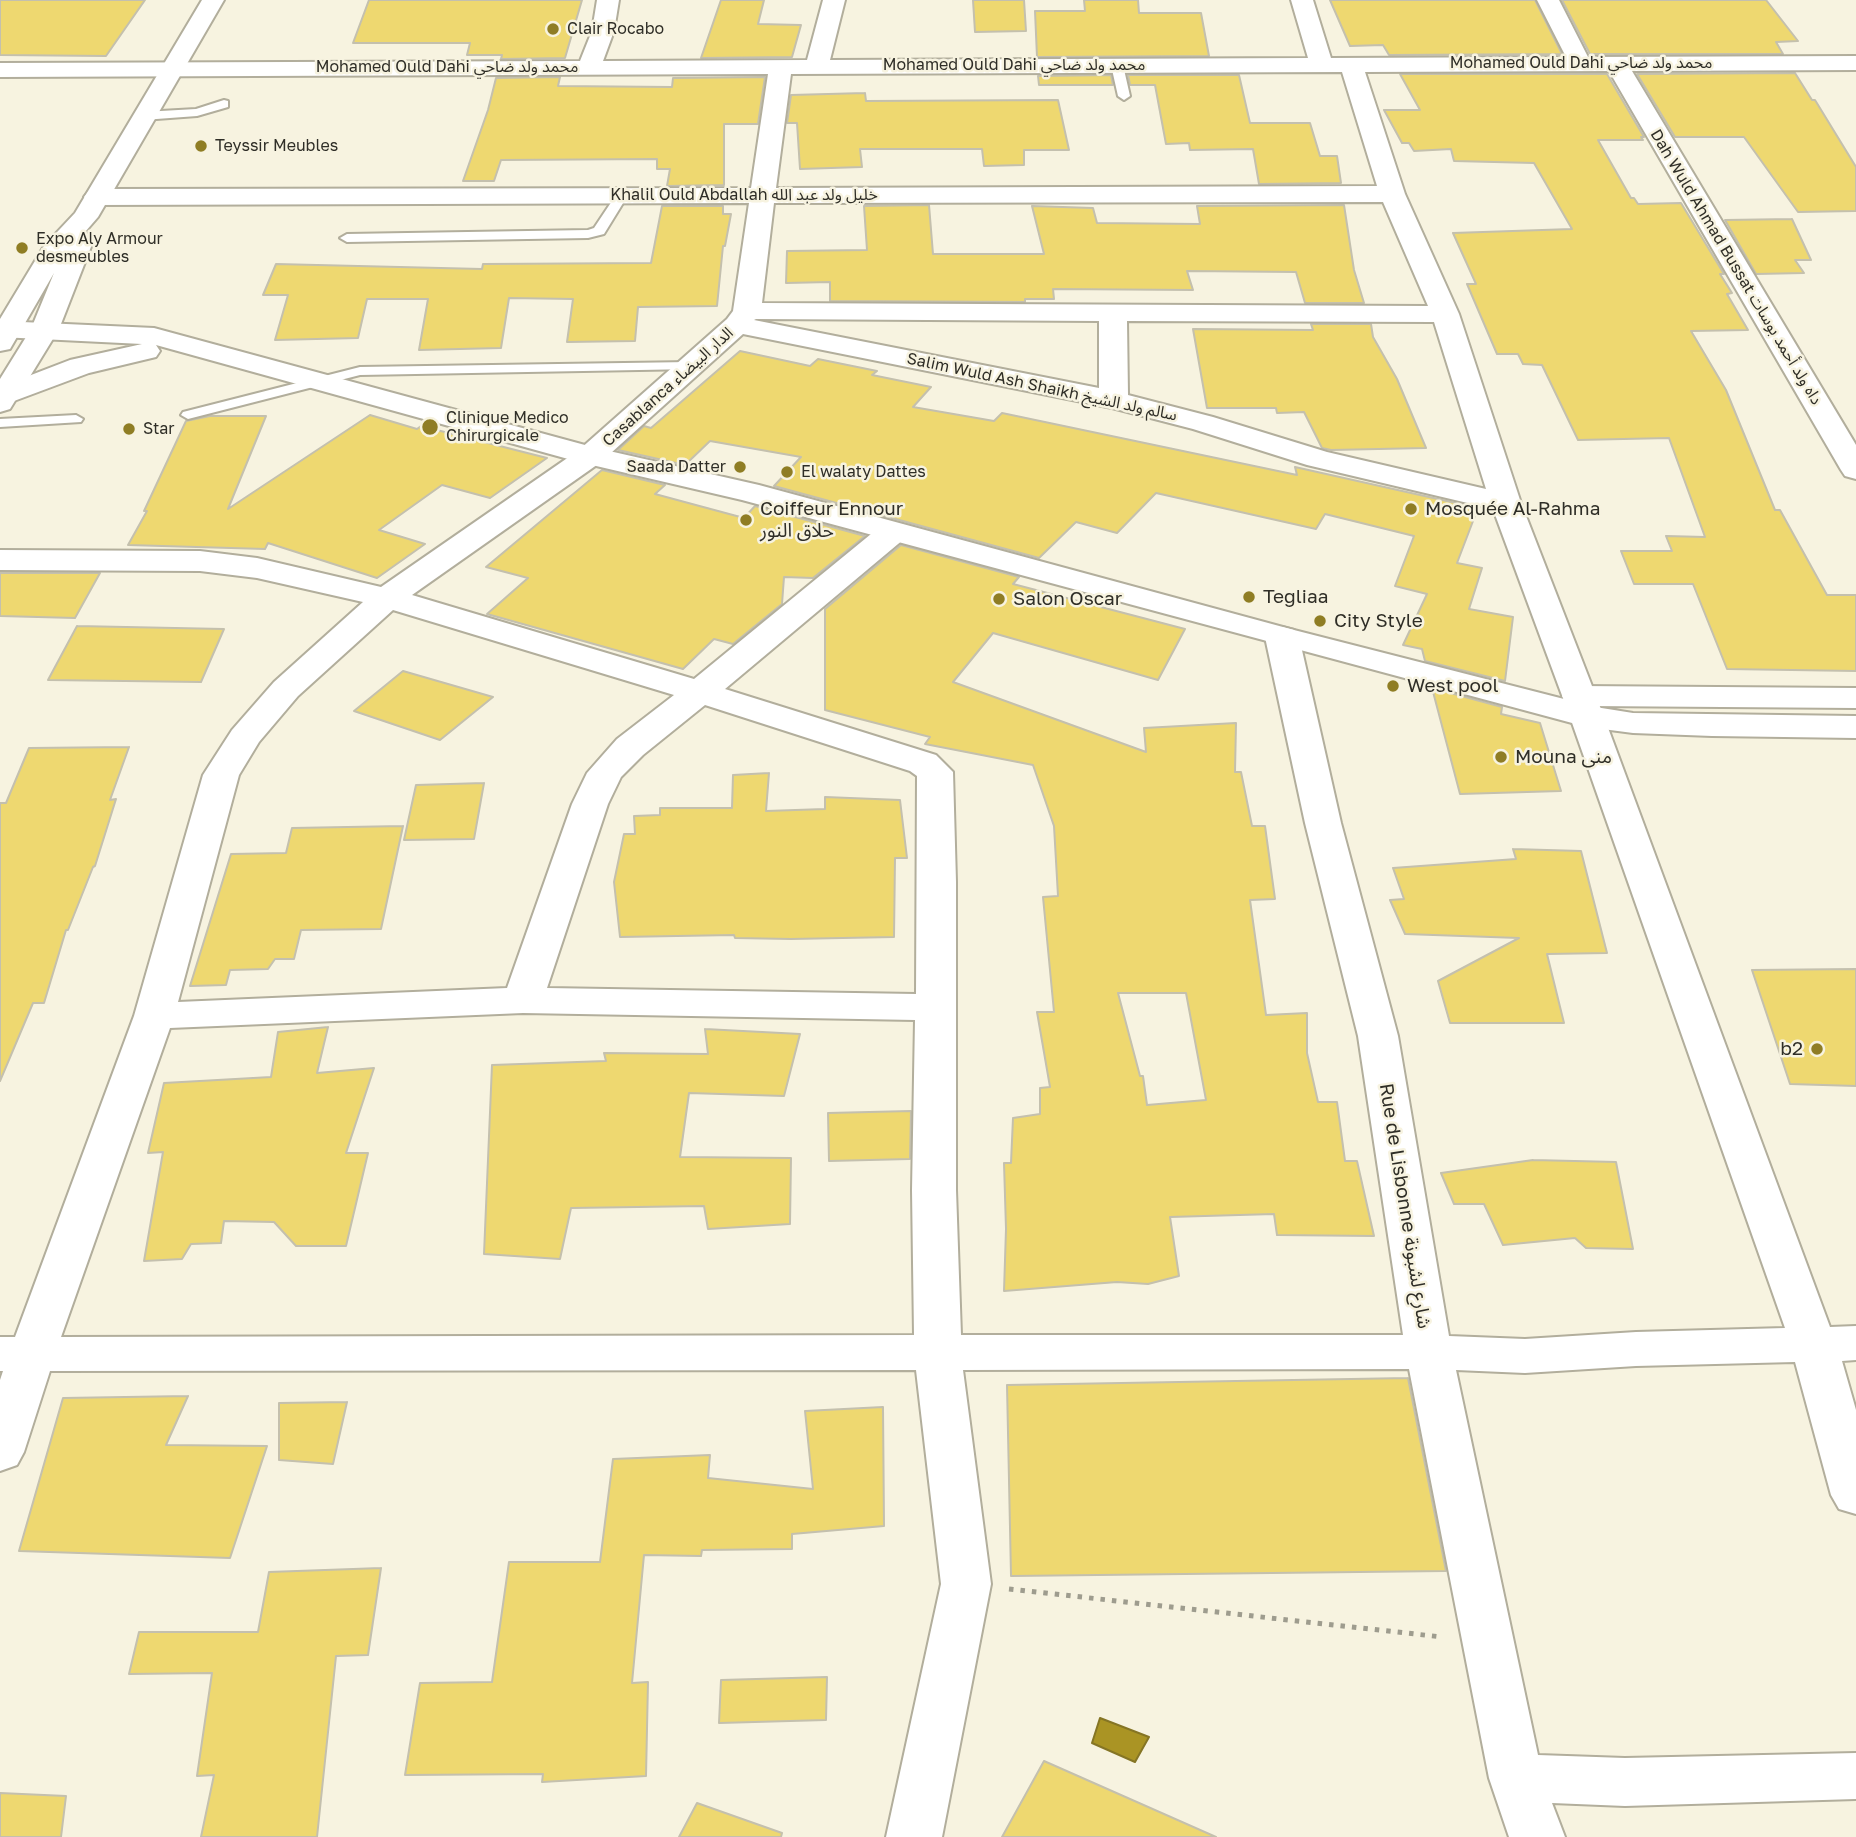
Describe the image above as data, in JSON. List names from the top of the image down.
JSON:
{
  "streets": {
    "street": [
      "Mohamed Ould Dahi محمد ولد ضاحي",
      "Khalil Ould Abdallah خليل ولد عبد الله",
      "Dah Wuld Ahmad Bussat داه ولد أحمد بوسات",
      "Casablanca الدار البيضاء",
      "Salim Wuld Ash Shaikh سالم ولد الشيخ",
      "Rue de Lisbonne شارع لشبونة"
    ]
  },
  "crossings": [
    ["Mohamed Ould Dahi محمد ولد ضاحي", "Dah Wuld Ahmad Bussat داه ولد أحمد بوسات"],
    ["Mohamed Ould Dahi محمد ولد ضاحي", "Casablanca الدار البيضاء"],
    ["Khalil Ould Abdallah خليل ولد عبد الله", "Casablanca الدار البيضاء"],
    ["Casablanca الدار البيضاء", "Salim Wuld Ash Shaikh سالم ولد الشيخ"]
  ],
  "places": [
    "Clair Rocabo",
    "Teyssir Meubles",
    "Expo Aly Armour desmeubles",
    "Clinique Medico Chirurgicale",
    "Star",
    "Saada Datter",
    "El walaty Dattes",
    "Mosquée Al-Rahma",
    "Coiffeur Ennour حلاق النور",
    "Tegliaa",
    "Salon Oscar",
    "City Style",
    "West pool",
    "Mouna منى",
    "b2"
  ]
}
